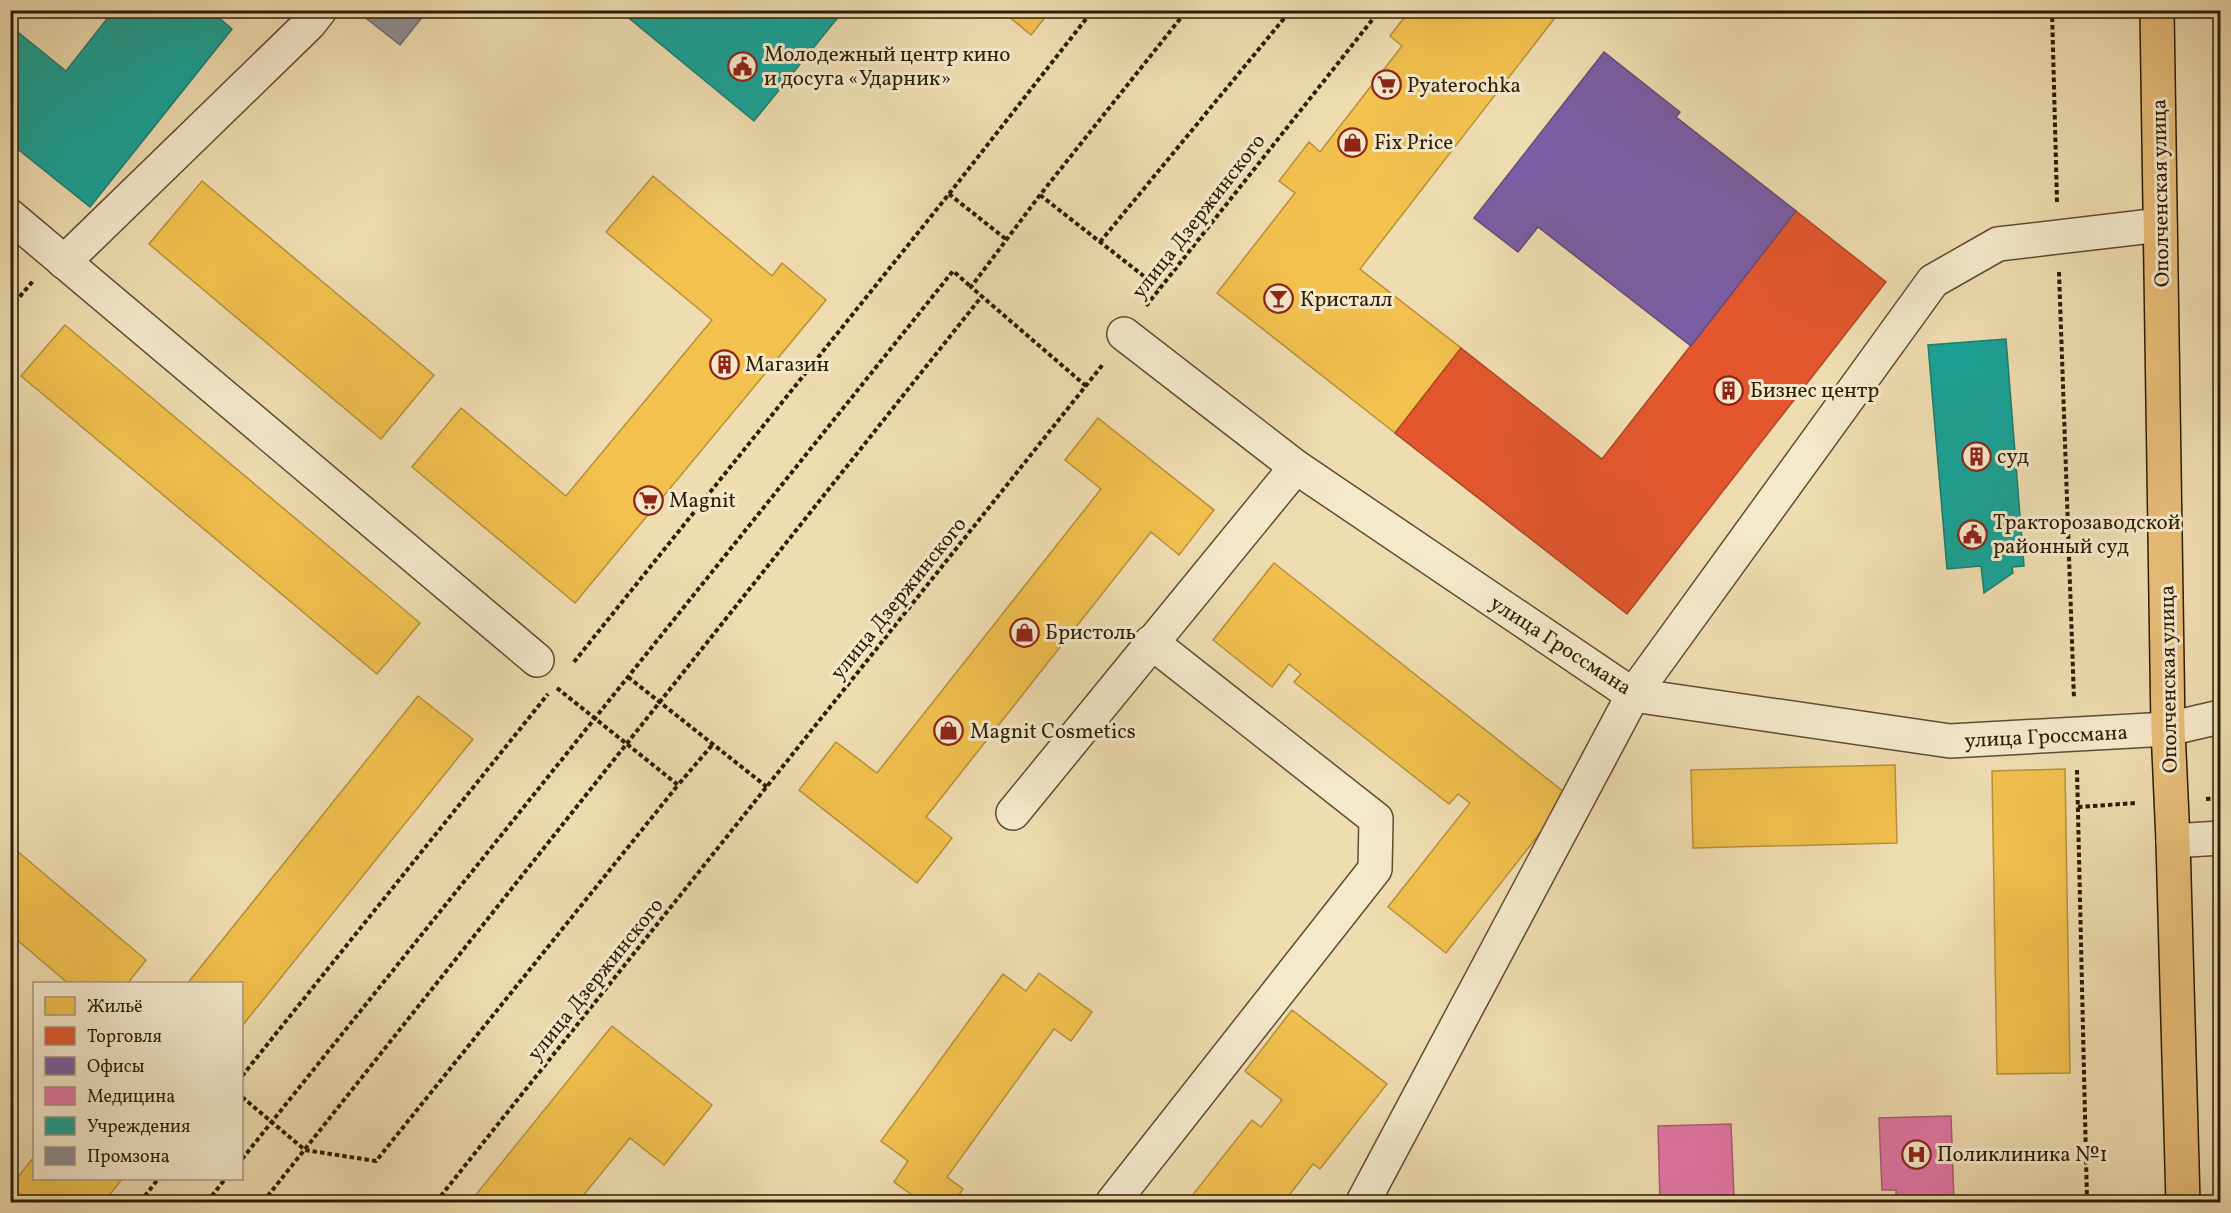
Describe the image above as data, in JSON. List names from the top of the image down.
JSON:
{
  "streets": {
    "main road": ["Ополченская улица"],
    "street": ["улица Гроссмана"],
    "path": ["улица Дзержинского"]
  },
  "crossings": [
    ["Ополченская улица", "улица Гроссмана"],
    ["улица Дзержинского", "улица Гроссмана"]
  ],
  "places": {
    "public building": ["Молодежный центр кино и досуга «Ударник»", "Тракторозаводской районный суд"],
    "supermarket": ["Pyaterochka", "Magnit"],
    "shop": ["Fix Price", "Бристоль", "Magnit Cosmetics"],
    "bar": ["Кристалл"],
    "building": ["Магазин", "Бизнес центр", "суд"],
    "hospital": ["Поликлиника №1"]
  },
  "legend": [
    "Жильё",
    "Торговля",
    "Офисы",
    "Медицина",
    "Учреждения",
    "Промзона"
  ]
}
